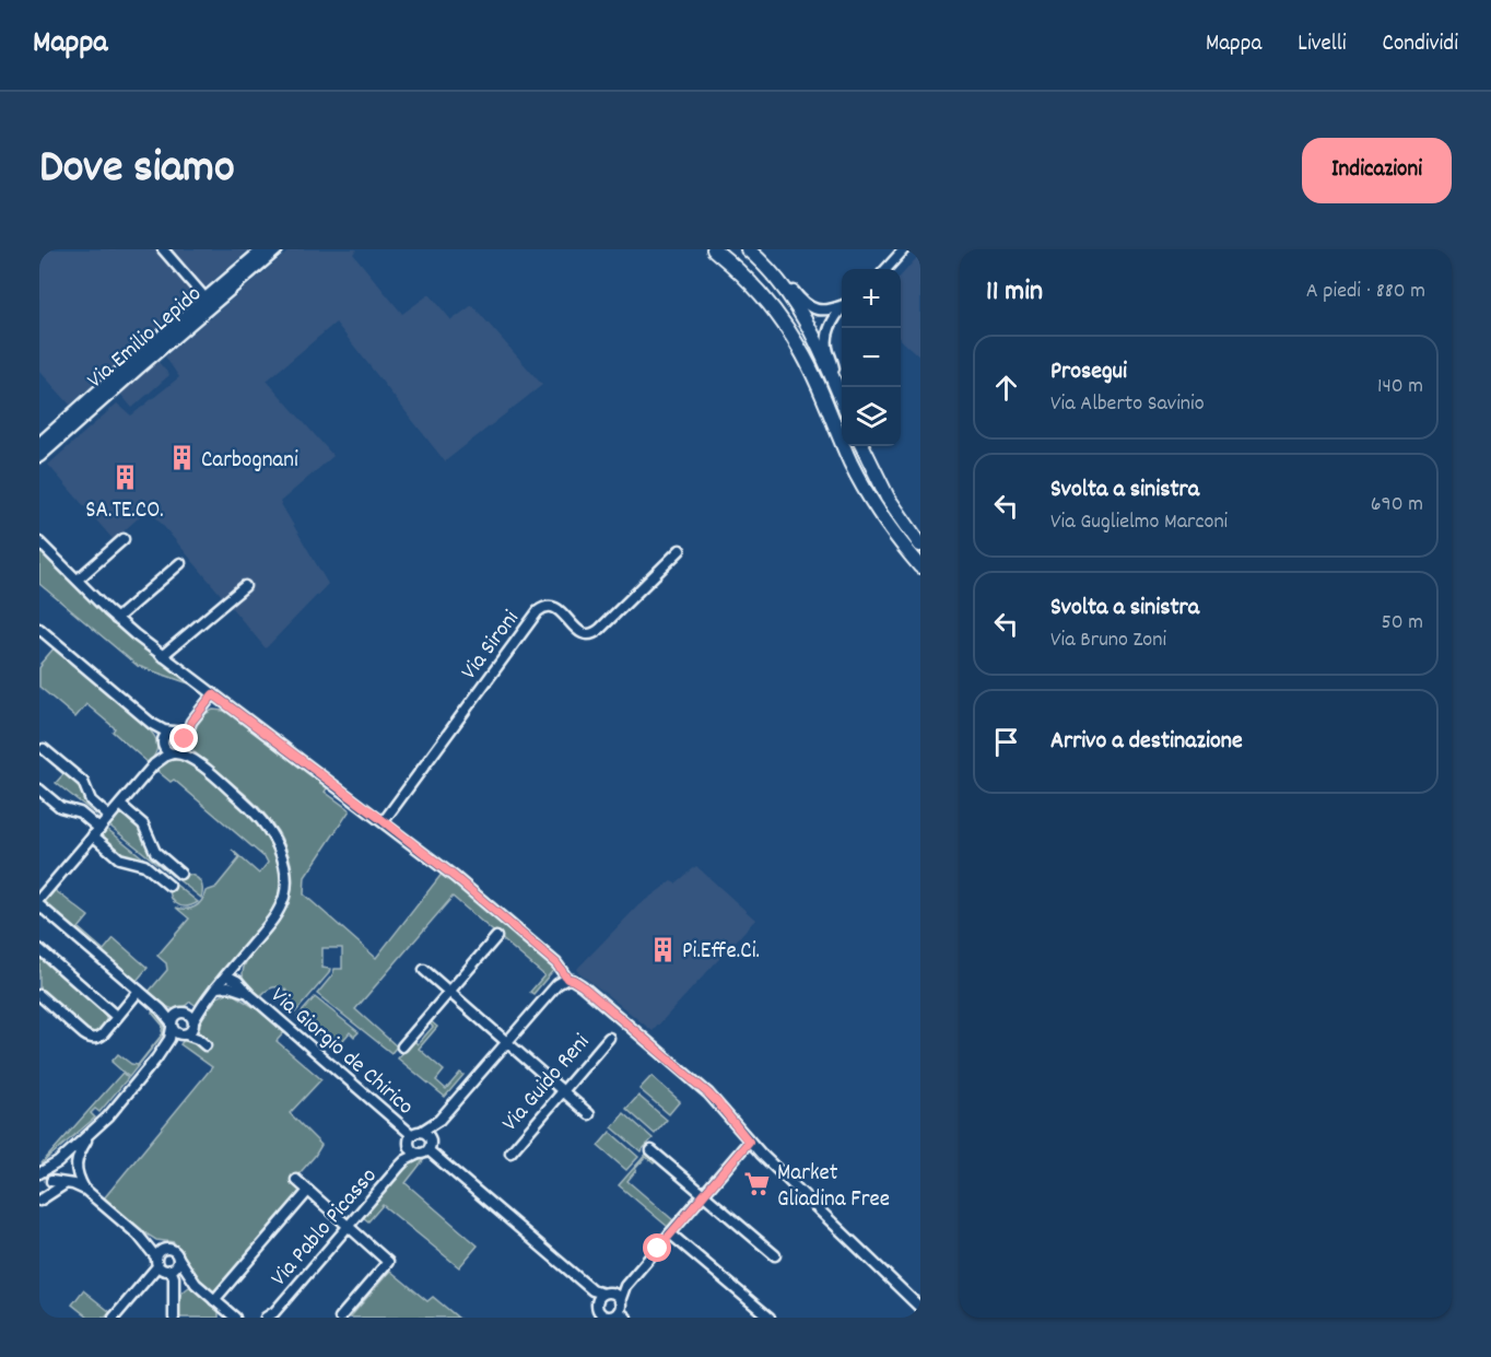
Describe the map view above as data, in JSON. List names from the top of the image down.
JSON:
{
  "streets": {
    "main road": ["Via Emilio Lepido"],
    "street": [
      "Via Sironi",
      "Via Giorgio de Chirico",
      "Via Guido Reni",
      "Via Pablo Picasso"
    ]
  },
  "crossings": [
    ["Via Giorgio de Chirico", "Via Pablo Picasso"]
  ],
  "places": {
    "building": ["Carbognani", "SA.TE.CO.", "Pi.Effe.Ci."],
    "supermarket": ["Market Gliadina Free"]
  },
  "page": {
    "header": "Mappa",
    "nav": ["Mappa", "Livelli", "Condividi"],
    "title": "Dove siamo",
    "buttons": "Indicazioni",
    "heading": ["11 min", "A piedi · 880 m"],
    "map_buttons": ["+", "−"],
    "list": [
      ["Prosegui", "Via Alberto Savinio", "140 m"],
      ["Svolta a sinistra", "Via Guglielmo Marconi", "690 m"],
      ["Svolta a sinistra", "Via Bruno Zoni", "50 m"],
      "Arrivo a destinazione"
    ]
  }
}
